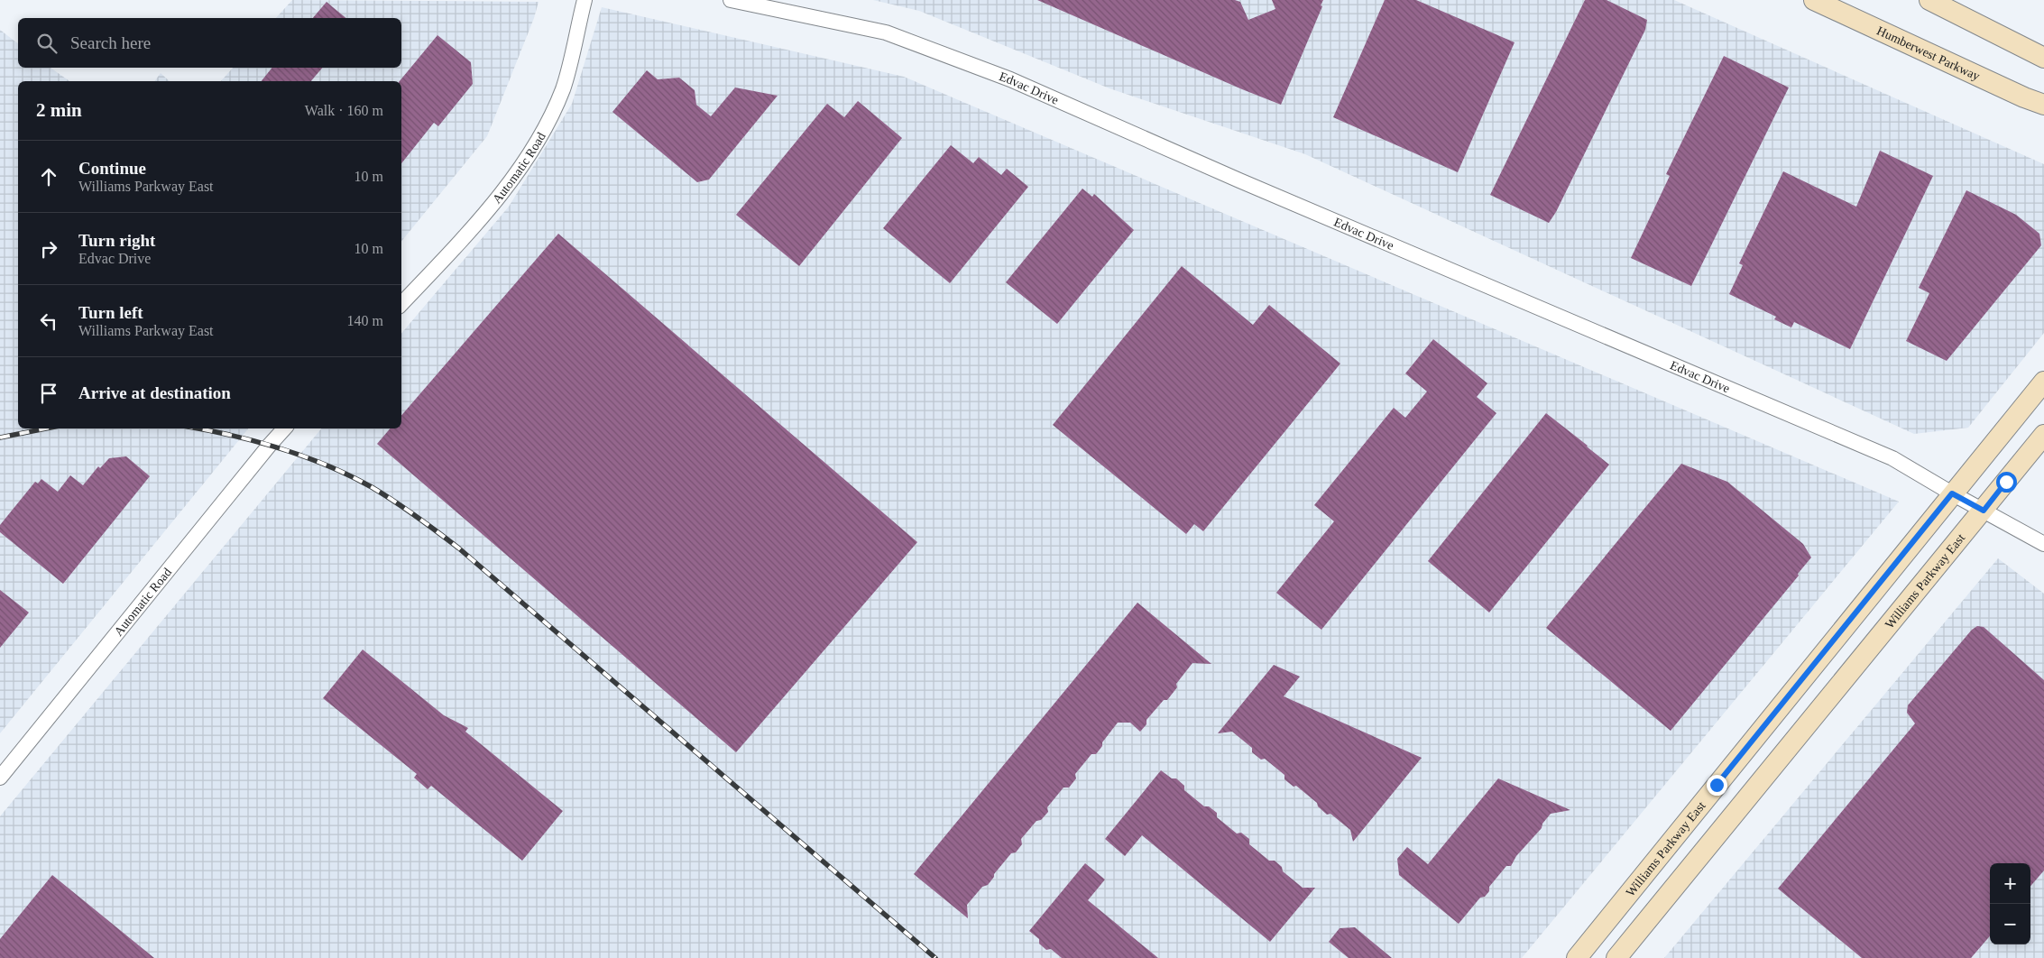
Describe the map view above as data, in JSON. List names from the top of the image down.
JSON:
{
  "streets": {
    "main road": ["Humberwest Parkway", "Williams Parkway East"],
    "street": ["Edvac Drive", "Automatic Road"]
  },
  "crossings": [
    ["Edvac Drive", "Williams Parkway East"]
  ],
  "page": {
    "search": "Search here",
    "heading": ["2 min", "Walk · 160 m"],
    "list": [
      ["Continue", "Williams Parkway East", "10 m"],
      ["Turn right", "Edvac Drive", "10 m"],
      ["Turn left", "Williams Parkway East", "140 m"],
      "Arrive at destination"
    ],
    "map_buttons": ["+", "−"]
  }
}
